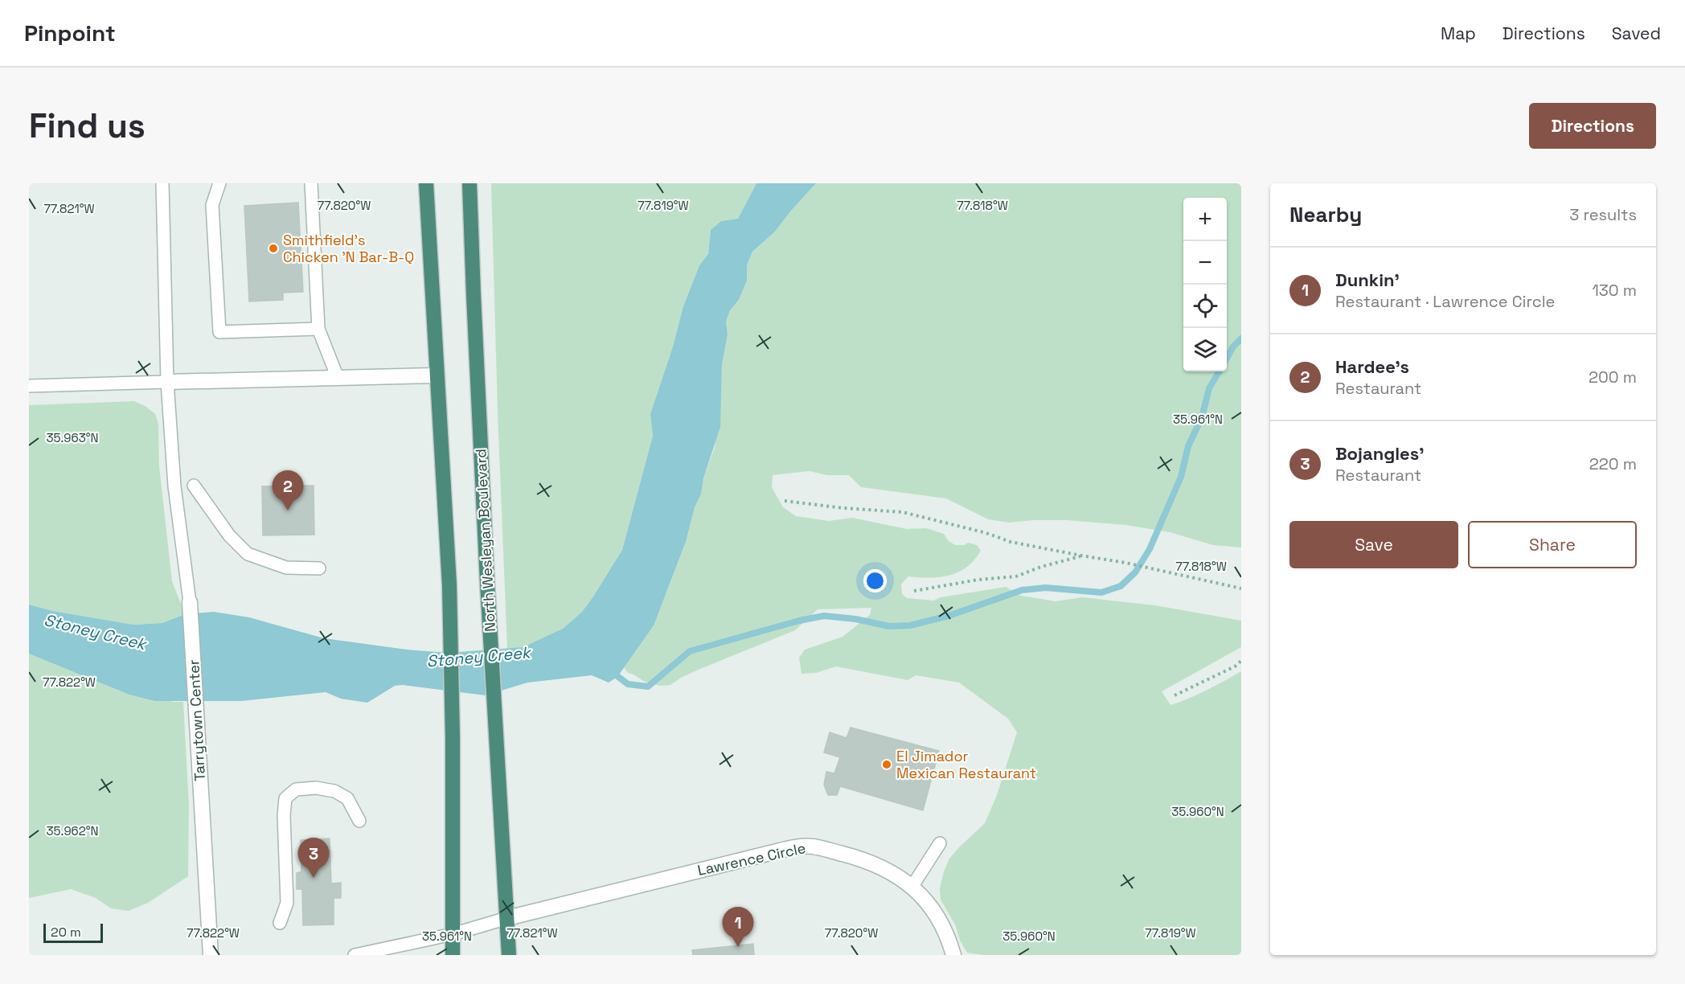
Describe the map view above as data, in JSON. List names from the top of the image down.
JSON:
{
  "streets": {
    "highway": ["North Wesleyan Boulevard"],
    "street": ["Tarrytown Center", "Lawrence Circle"]
  },
  "crossings": [
    ["North Wesleyan Boulevard", "Lawrence Circle"]
  ],
  "water": ["Stoney Creek"],
  "places": ["Smithfield's Chicken 'N Bar-B-Q", "El Jimador Mexican Restaurant"],
  "scale_bar": "20 m",
  "page": {
    "header": "Pinpoint",
    "nav": ["Map", "Directions", "Saved"],
    "buttons": [
      "Directions",
      ["Save", "Share"]
    ],
    "title": "Find us",
    "heading": ["Nearby", "3 results"],
    "map_buttons": ["+", "−"],
    "list": [
      {
        "mark": "1",
        "name": "Dunkin'",
        "note": "Restaurant · Lawrence Circle",
        "value": "130 m"
      },
      {
        "mark": "2",
        "name": "Hardee's",
        "note": "Restaurant",
        "value": "200 m"
      },
      {
        "mark": "3",
        "name": "Bojangles'",
        "note": "Restaurant",
        "value": "220 m"
      }
    ],
    "pins": ["2", "3", "1"],
    "scale": "20 m"
  },
  "coordinates": [
    "77.820°W",
    "77.819°W",
    "77.818°W",
    "77.821°W",
    "35.961°N",
    "35.963°N",
    "77.822°W",
    "35.960°N",
    "35.962°N"
  ]
}
